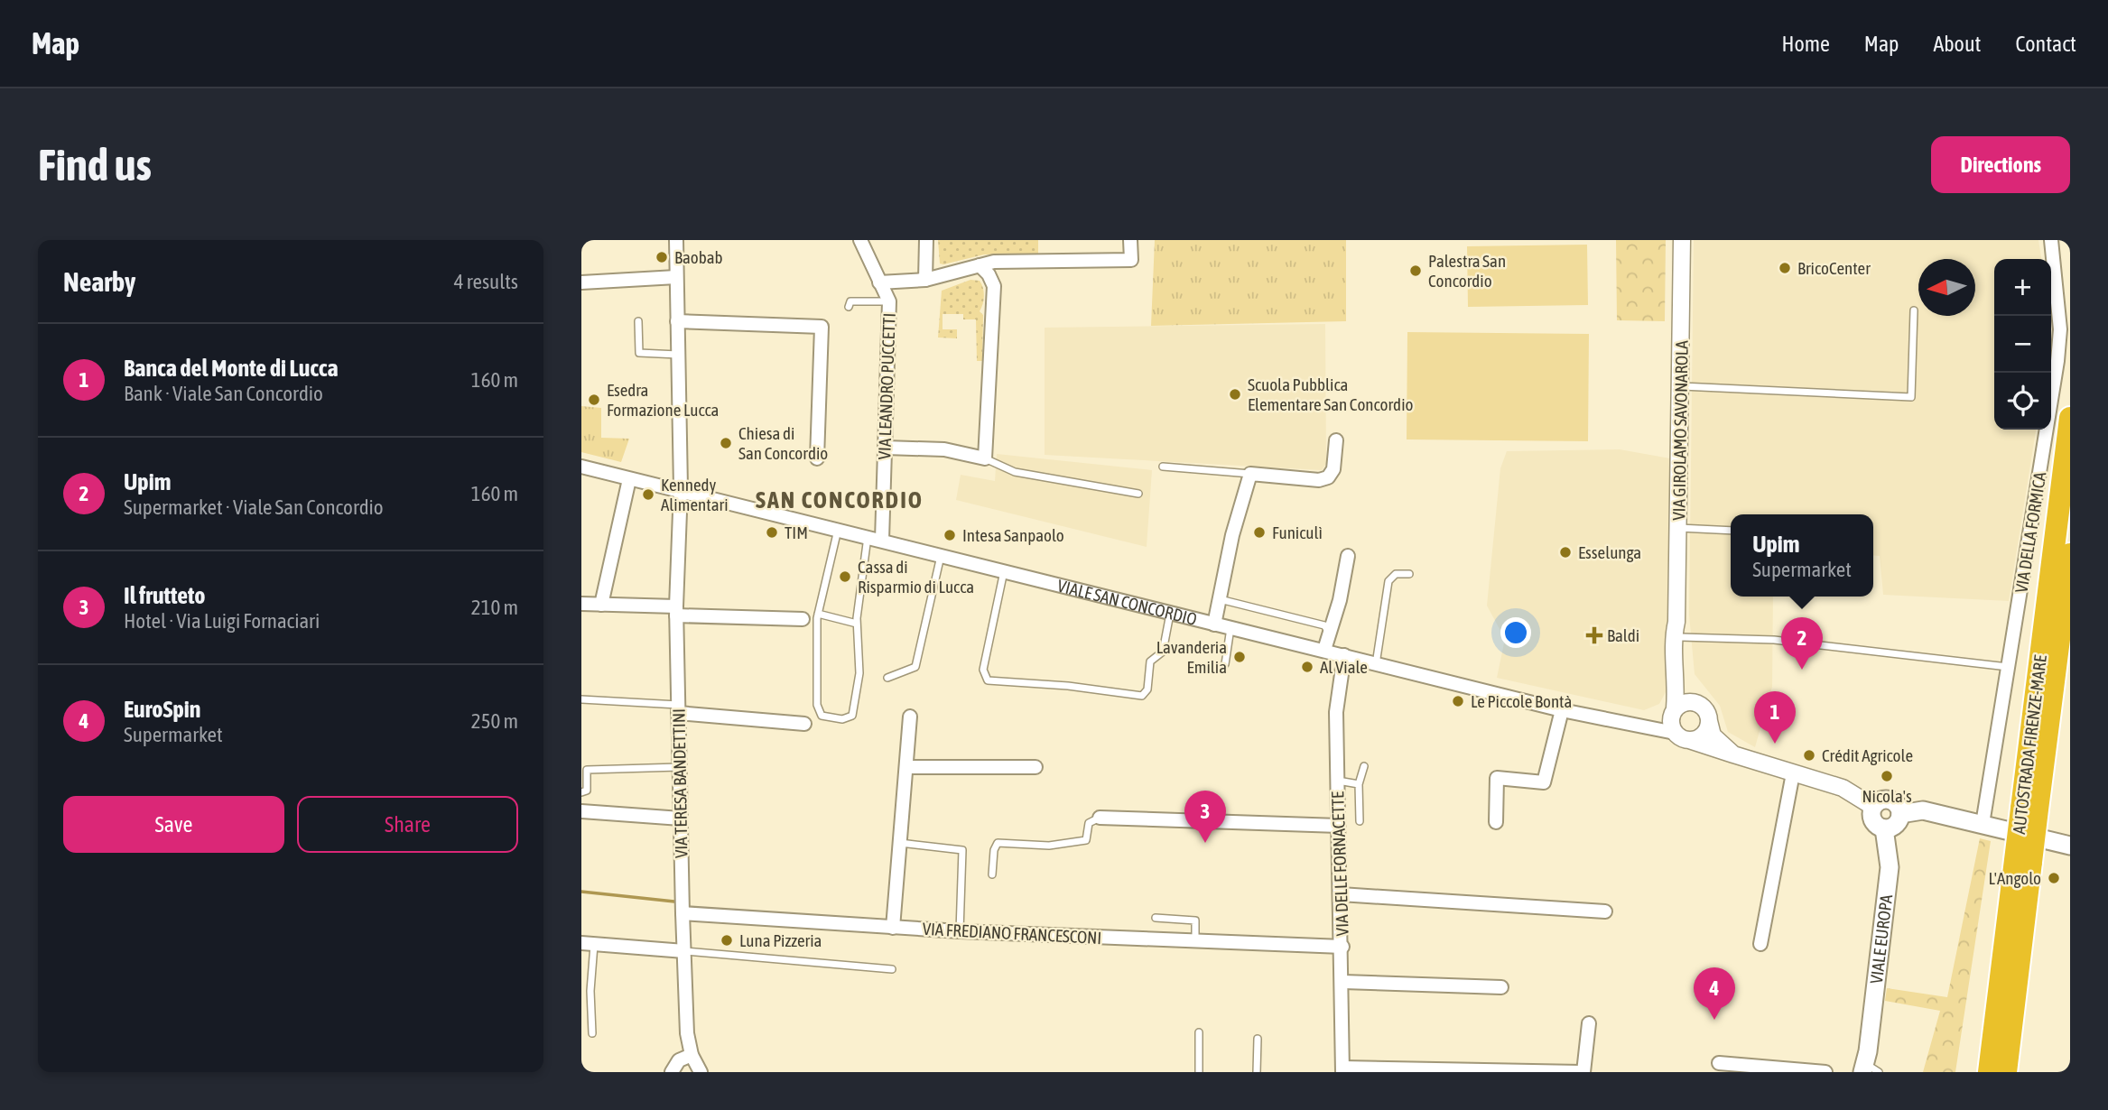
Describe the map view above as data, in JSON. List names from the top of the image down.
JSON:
{
  "streets": {
    "highway": ["AUTOSTRADA FIRENZE-MARE"],
    "main road": ["VIALE SAN CONCORDIO", "VIALE EUROPA"],
    "street": [
      "VIA LEANDRO PUCCETTI",
      "VIA GIROLAMO SAVONAROLA",
      "VIA DELLA FORMICA",
      "VIA TERESA BANDETTINI",
      "VIA DELLE FORNACETTE",
      "VIA FREDIANO FRANCESCONI"
    ]
  },
  "crossings": [
    ["VIA LEANDRO PUCCETTI", "VIALE SAN CONCORDIO"],
    ["VIA GIROLAMO SAVONAROLA", "VIALE SAN CONCORDIO"],
    ["VIA DELLA FORMICA", "VIALE SAN CONCORDIO"],
    ["VIALE SAN CONCORDIO", "VIA TERESA BANDETTINI"],
    ["VIALE SAN CONCORDIO", "VIA DELLE FORNACETTE"],
    ["VIALE SAN CONCORDIO", "VIALE EUROPA"],
    ["VIA TERESA BANDETTINI", "VIA FREDIANO FRANCESCONI"],
    ["VIA DELLE FORNACETTE", "VIA FREDIANO FRANCESCONI"]
  ],
  "districts": ["SAN CONCORDIO"],
  "places": {
    "other": [
      "Baobab",
      "BricoCenter",
      "Palestra San Concordio",
      "Scuola Pubblica Elementare San Concordio",
      "Esedra Formazione Lucca",
      "Chiesa di San Concordio",
      "Kennedy Alimentari",
      "TIM",
      "Funiculì",
      "Intesa Sanpaolo",
      "Esselunga",
      "Cassa di Risparmio di Lucca",
      "Lavanderia Emilia",
      "Al Viale",
      "Le Piccole Bontà",
      "Crédit Agricole",
      "Nicola's",
      "L'Angolo",
      "Luna Pizzeria"
    ],
    "health": ["Baldi"]
  },
  "north": "left",
  "page": {
    "header": "Map",
    "nav": [
      "Home",
      "Map",
      "About",
      "Contact"
    ],
    "buttons": [
      "Directions",
      ["Save", "Share"]
    ],
    "title": "Find us",
    "heading": ["Nearby", "4 results"],
    "map_buttons": ["+", "−"],
    "list": [
      {
        "mark": "1",
        "name": "Banca del Monte di Lucca",
        "note": "Bank · Viale San Concordio",
        "value": "160 m"
      },
      {
        "mark": "2",
        "name": "Upim",
        "note": "Supermarket · Viale San Concordio",
        "value": "160 m"
      },
      {
        "mark": "3",
        "name": "Il frutteto",
        "note": "Hotel · Via Luigi Fornaciari",
        "value": "210 m"
      },
      {
        "mark": "4",
        "name": "EuroSpin",
        "note": "Supermarket",
        "value": "250 m"
      }
    ],
    "popup": ["Upim", "Supermarket"],
    "pins": [
      "2",
      "1",
      "3",
      "4"
    ]
  }
}
